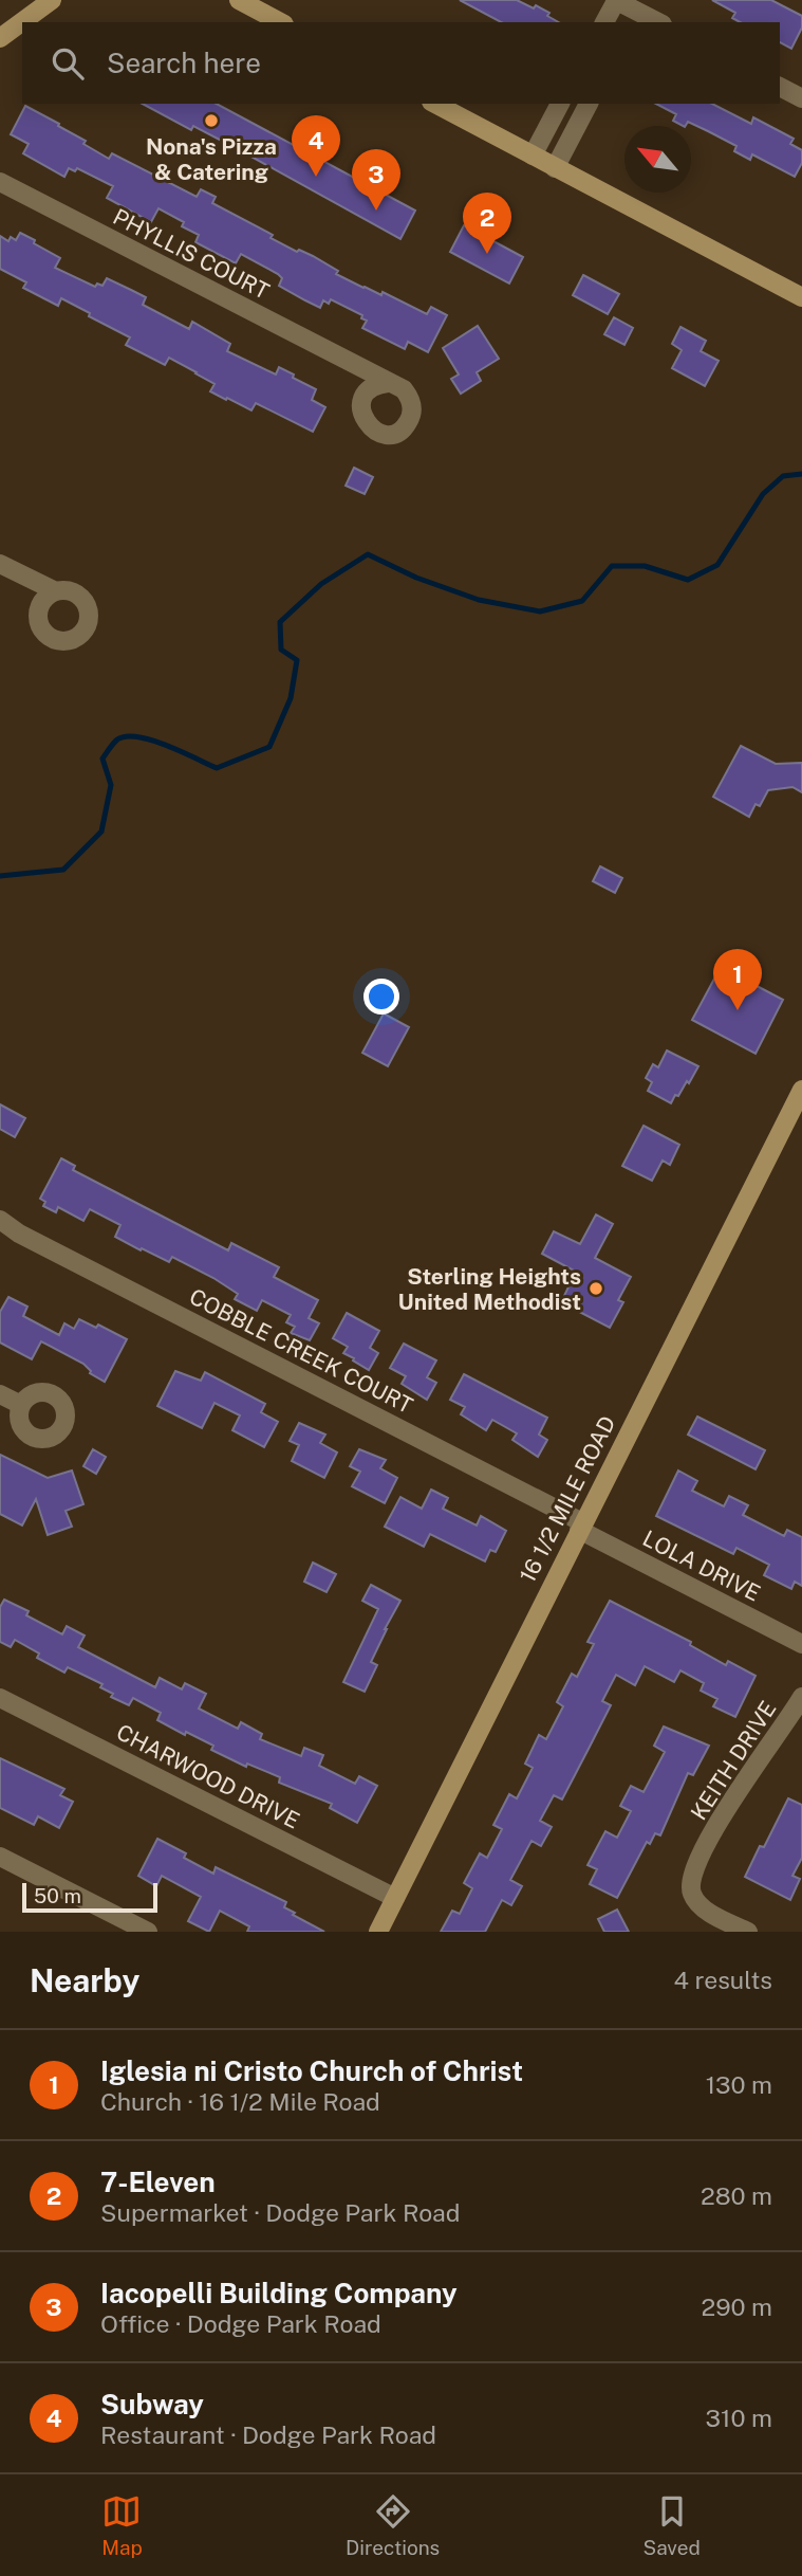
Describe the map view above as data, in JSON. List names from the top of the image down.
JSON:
{
  "streets": {
    "street": [
      "PHYLLIS COURT",
      "COBBLE CREEK COURT",
      "16 1/2 MILE ROAD",
      "LOLA DRIVE",
      "KEITH DRIVE",
      "CHARWOOD DRIVE"
    ]
  },
  "crossings": [
    ["COBBLE CREEK COURT", "16 1/2 MILE ROAD"],
    ["COBBLE CREEK COURT", "LOLA DRIVE"],
    ["16 1/2 MILE ROAD", "LOLA DRIVE"],
    ["16 1/2 MILE ROAD", "CHARWOOD DRIVE"]
  ],
  "places": ["Nona's Pizza & Catering", "Sterling Heights United Methodist"],
  "scale_bar": "50 m",
  "north": "top left",
  "page": {
    "search": "Search here",
    "pins": [
      "4",
      "3",
      "2",
      "1"
    ],
    "scale": "50 m",
    "heading": ["Nearby", "4 results"],
    "list": [
      {
        "mark": "1",
        "name": "Iglesia ni Cristo Church of Christ",
        "note": "Church · 16 1/2 Mile Road",
        "value": "130 m"
      },
      {
        "mark": "2",
        "name": "7-Eleven",
        "note": "Supermarket · Dodge Park Road",
        "value": "280 m"
      },
      {
        "mark": "3",
        "name": "Iacopelli Building Company",
        "note": "Office · Dodge Park Road",
        "value": "290 m"
      },
      {
        "mark": "4",
        "name": "Subway",
        "note": "Restaurant · Dodge Park Road",
        "value": "310 m"
      }
    ],
    "nav": ["Map", "Directions", "Saved"]
  }
}
